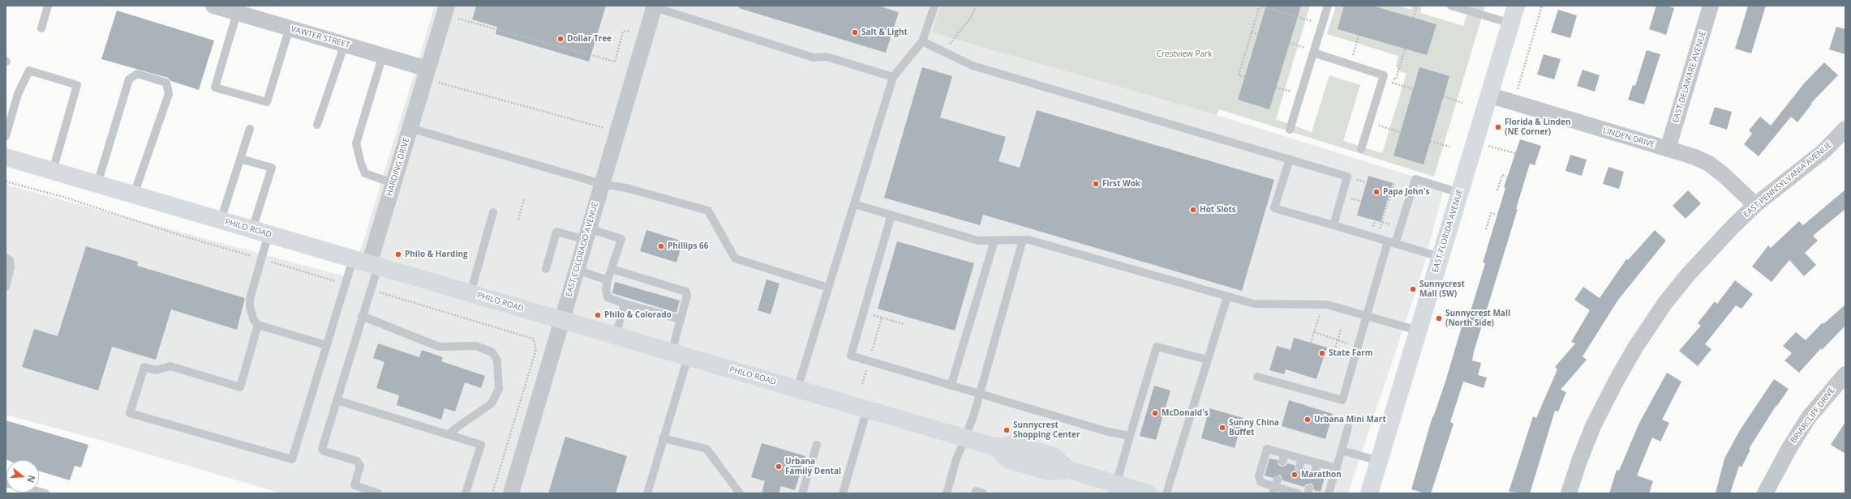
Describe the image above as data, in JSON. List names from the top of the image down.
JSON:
{
  "streets": {
    "main road": ["PHILO ROAD", "EAST FLORIDA AVENUE"],
    "street": [
      "VAWTER STREET",
      "EAST DELAWARE AVENUE",
      "LINDEN DRIVE",
      "HARDING DRIVE",
      "EAST PENNSYLVANIA AVENUE",
      "EAST COLORADO AVENUE",
      "BRIARCLIFF DRIVE"
    ]
  },
  "crossings": [
    ["VAWTER STREET", "HARDING DRIVE"],
    ["EAST DELAWARE AVENUE", "LINDEN DRIVE"],
    ["LINDEN DRIVE", "EAST PENNSYLVANIA AVENUE"],
    ["LINDEN DRIVE", "EAST FLORIDA AVENUE"],
    ["HARDING DRIVE", "PHILO ROAD"],
    ["PHILO ROAD", "EAST COLORADO AVENUE"]
  ],
  "parks": ["Crestview Park"],
  "places": [
    "Salt & Light",
    "Dollar Tree",
    "Florida & Linden (NE Corner)",
    "First Wok",
    "Papa John's",
    "Hot Slots",
    "Phillips 66",
    "Philo & Harding",
    "Sunnycrest Mall (SW)",
    "Philo & Colorado",
    "Sunnycrest Mall (North Side)",
    "State Farm",
    "McDonald's",
    "Urbana Mini Mart",
    "Sunny China Buffet",
    "Sunnycrest Shopping Center",
    "Urbana Family Dental",
    "Marathon"
  ],
  "north": "right"
}
